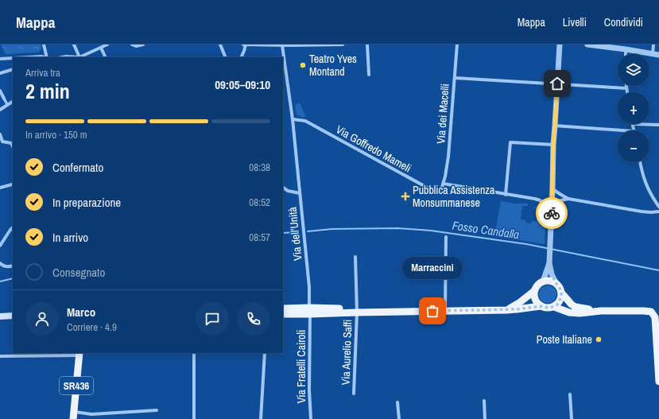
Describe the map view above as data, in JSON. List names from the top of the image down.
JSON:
{
  "streets": {
    "main road": ["SR436"],
    "street": [
      "Via dei Macelli",
      "Via Goffredo Mameli",
      "Via dell'Unità",
      "Via Aurelio Saffi",
      "Via Fratelli Cairoli"
    ]
  },
  "crossings": [
    ["Via dei Macelli", "Via Goffredo Mameli"],
    ["Via Goffredo Mameli", "Via dell'Unità"],
    ["Via dell'Unità", "Via Fratelli Cairoli"]
  ],
  "water": ["Fosso Candalla"],
  "places": {
    "other": ["Teatro Yves Montand", "Marraccini", "Poste Italiane"],
    "health": ["Pubblica Assistenza Monsummanese"]
  },
  "page": {
    "header": "Mappa",
    "nav": ["Mappa", "Livelli", "Condividi"],
    "map_buttons": ["+", "−"],
    "heading": ["2 min", "Arriva tra", "09:05–09:10"],
    "panel": ["Marco", "Corriere · 4.9"],
    "bar": "In arrivo · 150 m",
    "list": [
      ["Confermato", "08:38"],
      ["In preparazione", "08:52"],
      ["In arrivo", "08:57"],
      "Consegnato"
    ],
    "bubble": "Marraccini"
  }
}
